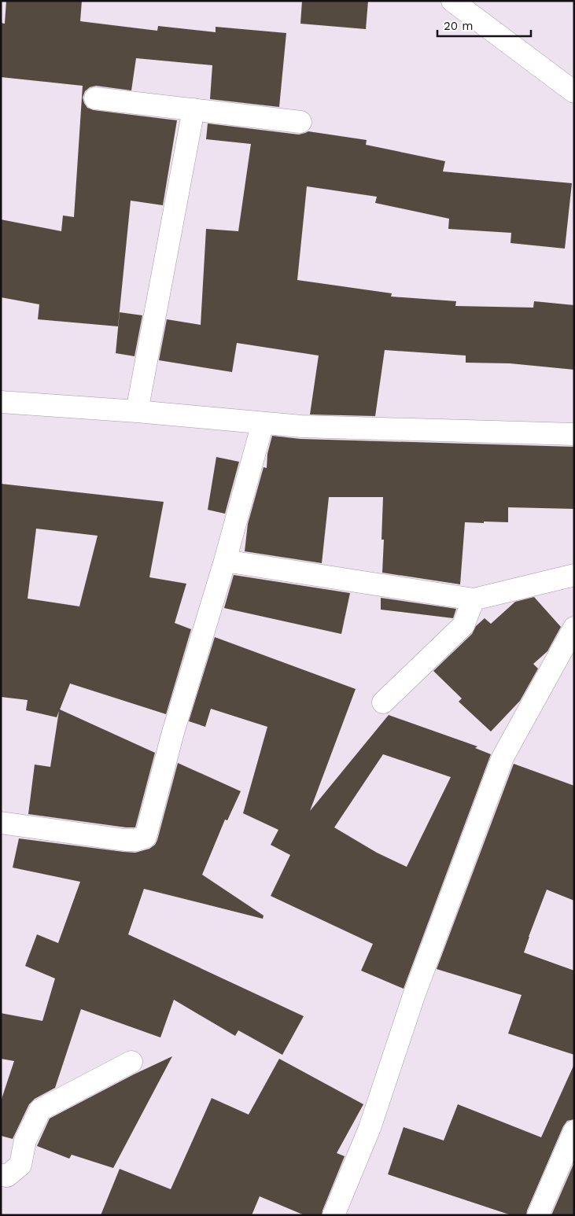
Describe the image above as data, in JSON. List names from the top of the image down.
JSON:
{
  "scale_bar": "20 m"
}
